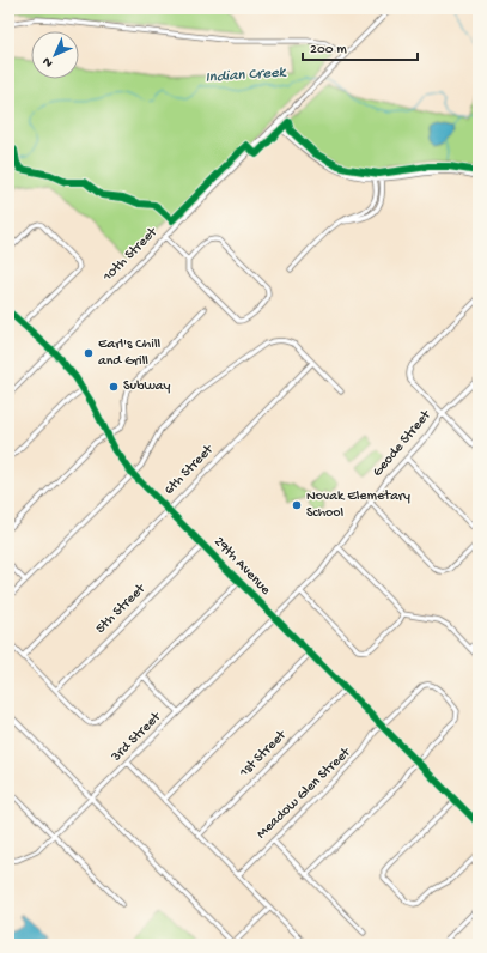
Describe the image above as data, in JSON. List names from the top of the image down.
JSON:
{
  "streets": {
    "street": [
      "10th Street",
      "Geode Street",
      "6th Street",
      "29th Avenue",
      "5th Street",
      "3rd Street",
      "1st Street",
      "Meadow Glen Street"
    ]
  },
  "crossings": [
    ["10th Street", "29th Avenue"],
    ["Geode Street", "29th Avenue"],
    ["Geode Street", "3rd Street"],
    ["6th Street", "29th Avenue"],
    ["29th Avenue", "5th Street"],
    ["29th Avenue", "3rd Street"],
    ["29th Avenue", "1st Street"],
    ["29th Avenue", "Meadow Glen Street"]
  ],
  "water": ["Indian Creek"],
  "places": ["Earl's Chill and Grill", "Subway", "Novak Elemetary School"],
  "scale_bar": "200 m",
  "north": "bottom left"
}
